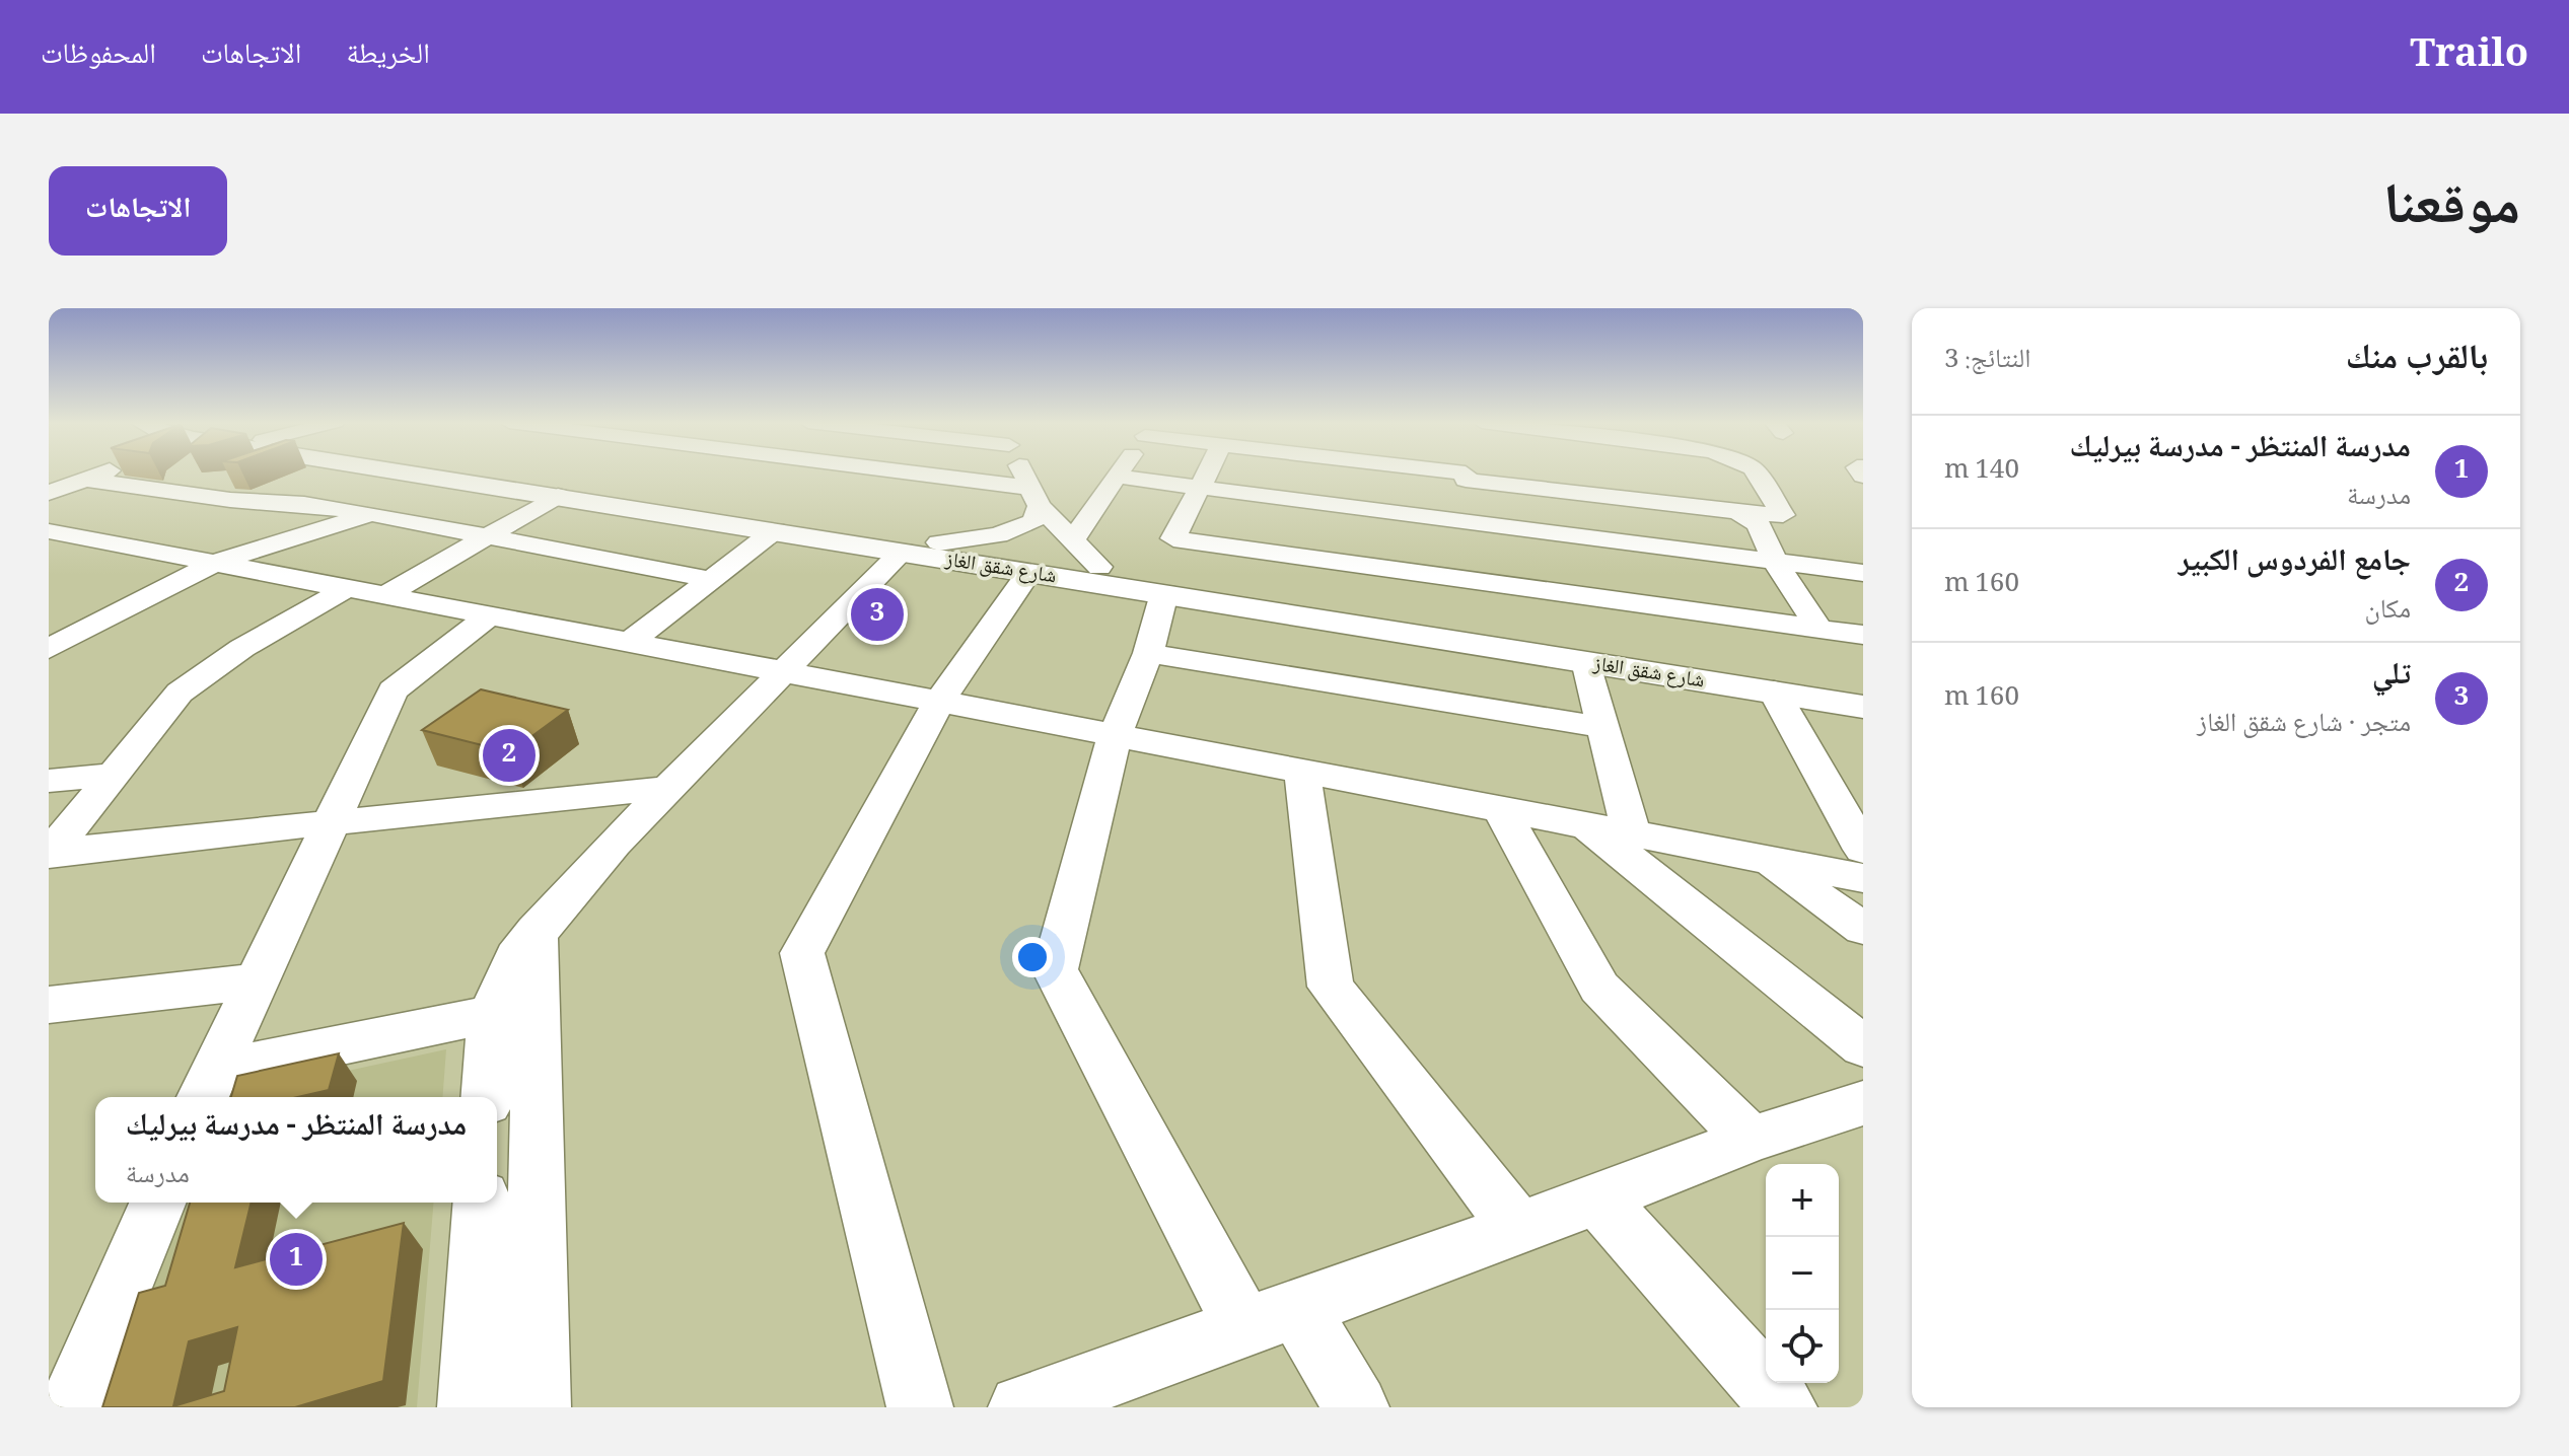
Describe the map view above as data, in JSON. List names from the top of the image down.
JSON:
{
  "streets": {
    "main road": ["شارع شقق الغاز"]
  },
  "page": {
    "header": "Trailo",
    "nav": ["الخريطة", "الاتجاهات", "المحفوظات"],
    "title": "موقعنا",
    "buttons": "الاتجاهات",
    "heading": ["بالقرب منك", "النتائج: 3"],
    "list": [
      {
        "mark": "1",
        "name": "مدرسة المنتظر - مدرسة بيرليك",
        "note": "مدرسة",
        "value": "140 m"
      },
      {
        "mark": "2",
        "name": "جامع الفردوس الكبير",
        "note": "مكان",
        "value": "160 m"
      },
      {
        "mark": "3",
        "name": "تلي",
        "note": "متجر · شارع شقق الغاز",
        "value": "160 m"
      }
    ],
    "pins": ["3", "2", "1"],
    "popup": ["مدرسة المنتظر - مدرسة بيرليك", "مدرسة"],
    "map_buttons": ["+", "−"]
  }
}
